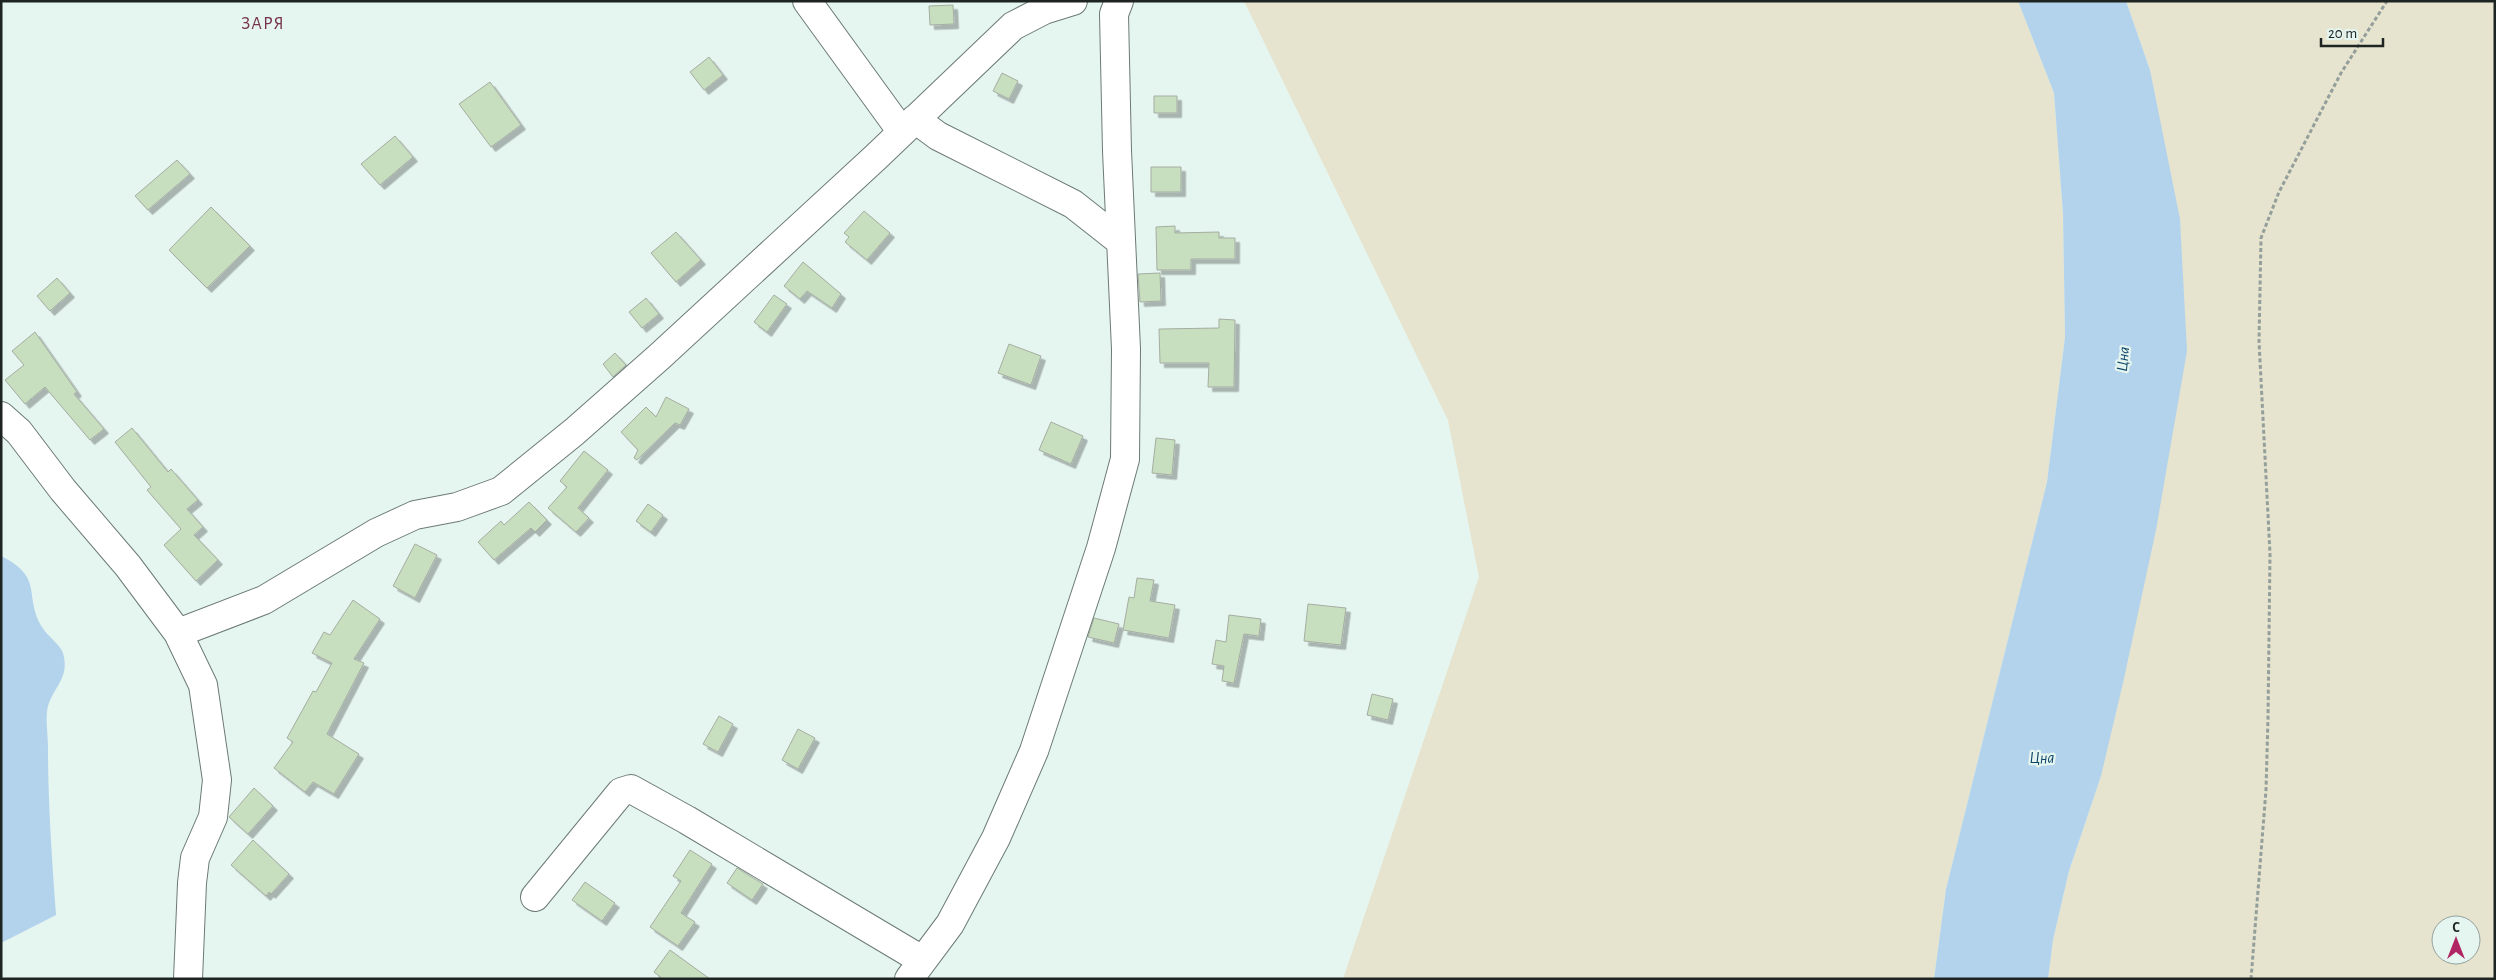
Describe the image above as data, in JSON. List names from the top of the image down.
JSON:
{
  "districts": ["ЗАРЯ"],
  "water": ["Цна"],
  "scale_bar": "20 m",
  "north": "top"
}
